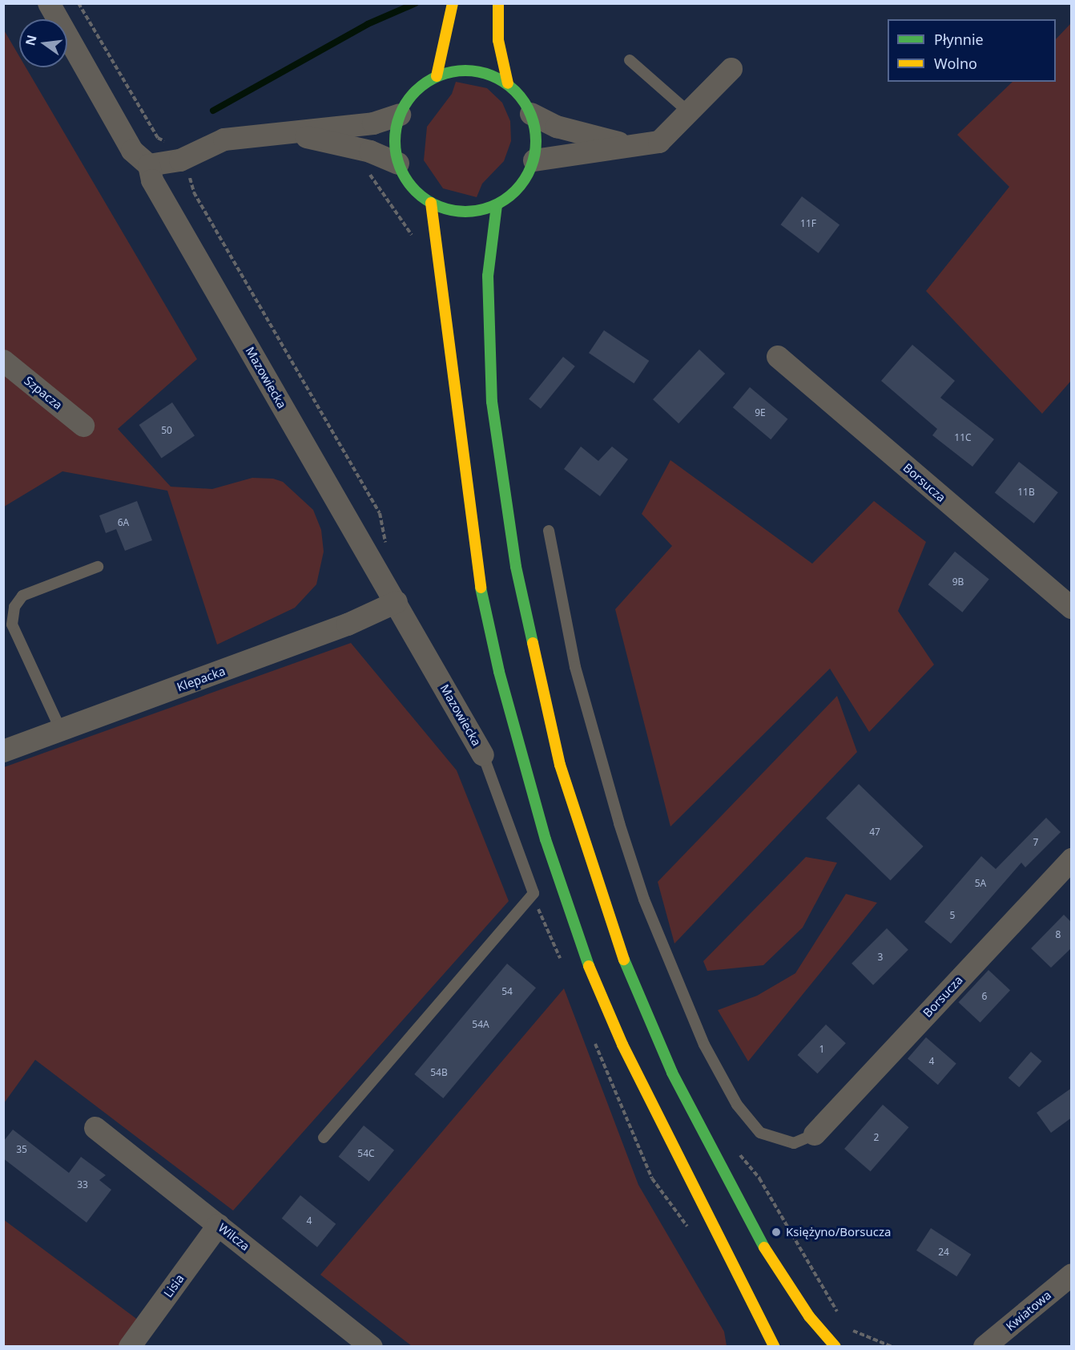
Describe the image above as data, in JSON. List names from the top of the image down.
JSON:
{
  "streets": {
    "street": [
      "Mazowiecka",
      "Szpacza",
      "Borsucza",
      "Klepacka",
      "Wilcza",
      "Lisia",
      "Kwiatowa"
    ]
  },
  "crossings": [
    ["Mazowiecka", "Klepacka"],
    ["Wilcza", "Lisia"]
  ],
  "places": ["Księżyno/Borsucza"],
  "house_numbers": [
    "11F",
    "9E",
    "50",
    "11C",
    "11B",
    "6A",
    "9B",
    "47",
    "7",
    "5A",
    "5",
    "8",
    "3",
    "54",
    "6",
    "54A",
    "1",
    "4",
    "54B",
    "2",
    "35",
    "54C",
    "33",
    "4",
    "24"
  ],
  "legend": ["Płynnie", "Wolno"],
  "north": "left"
}
